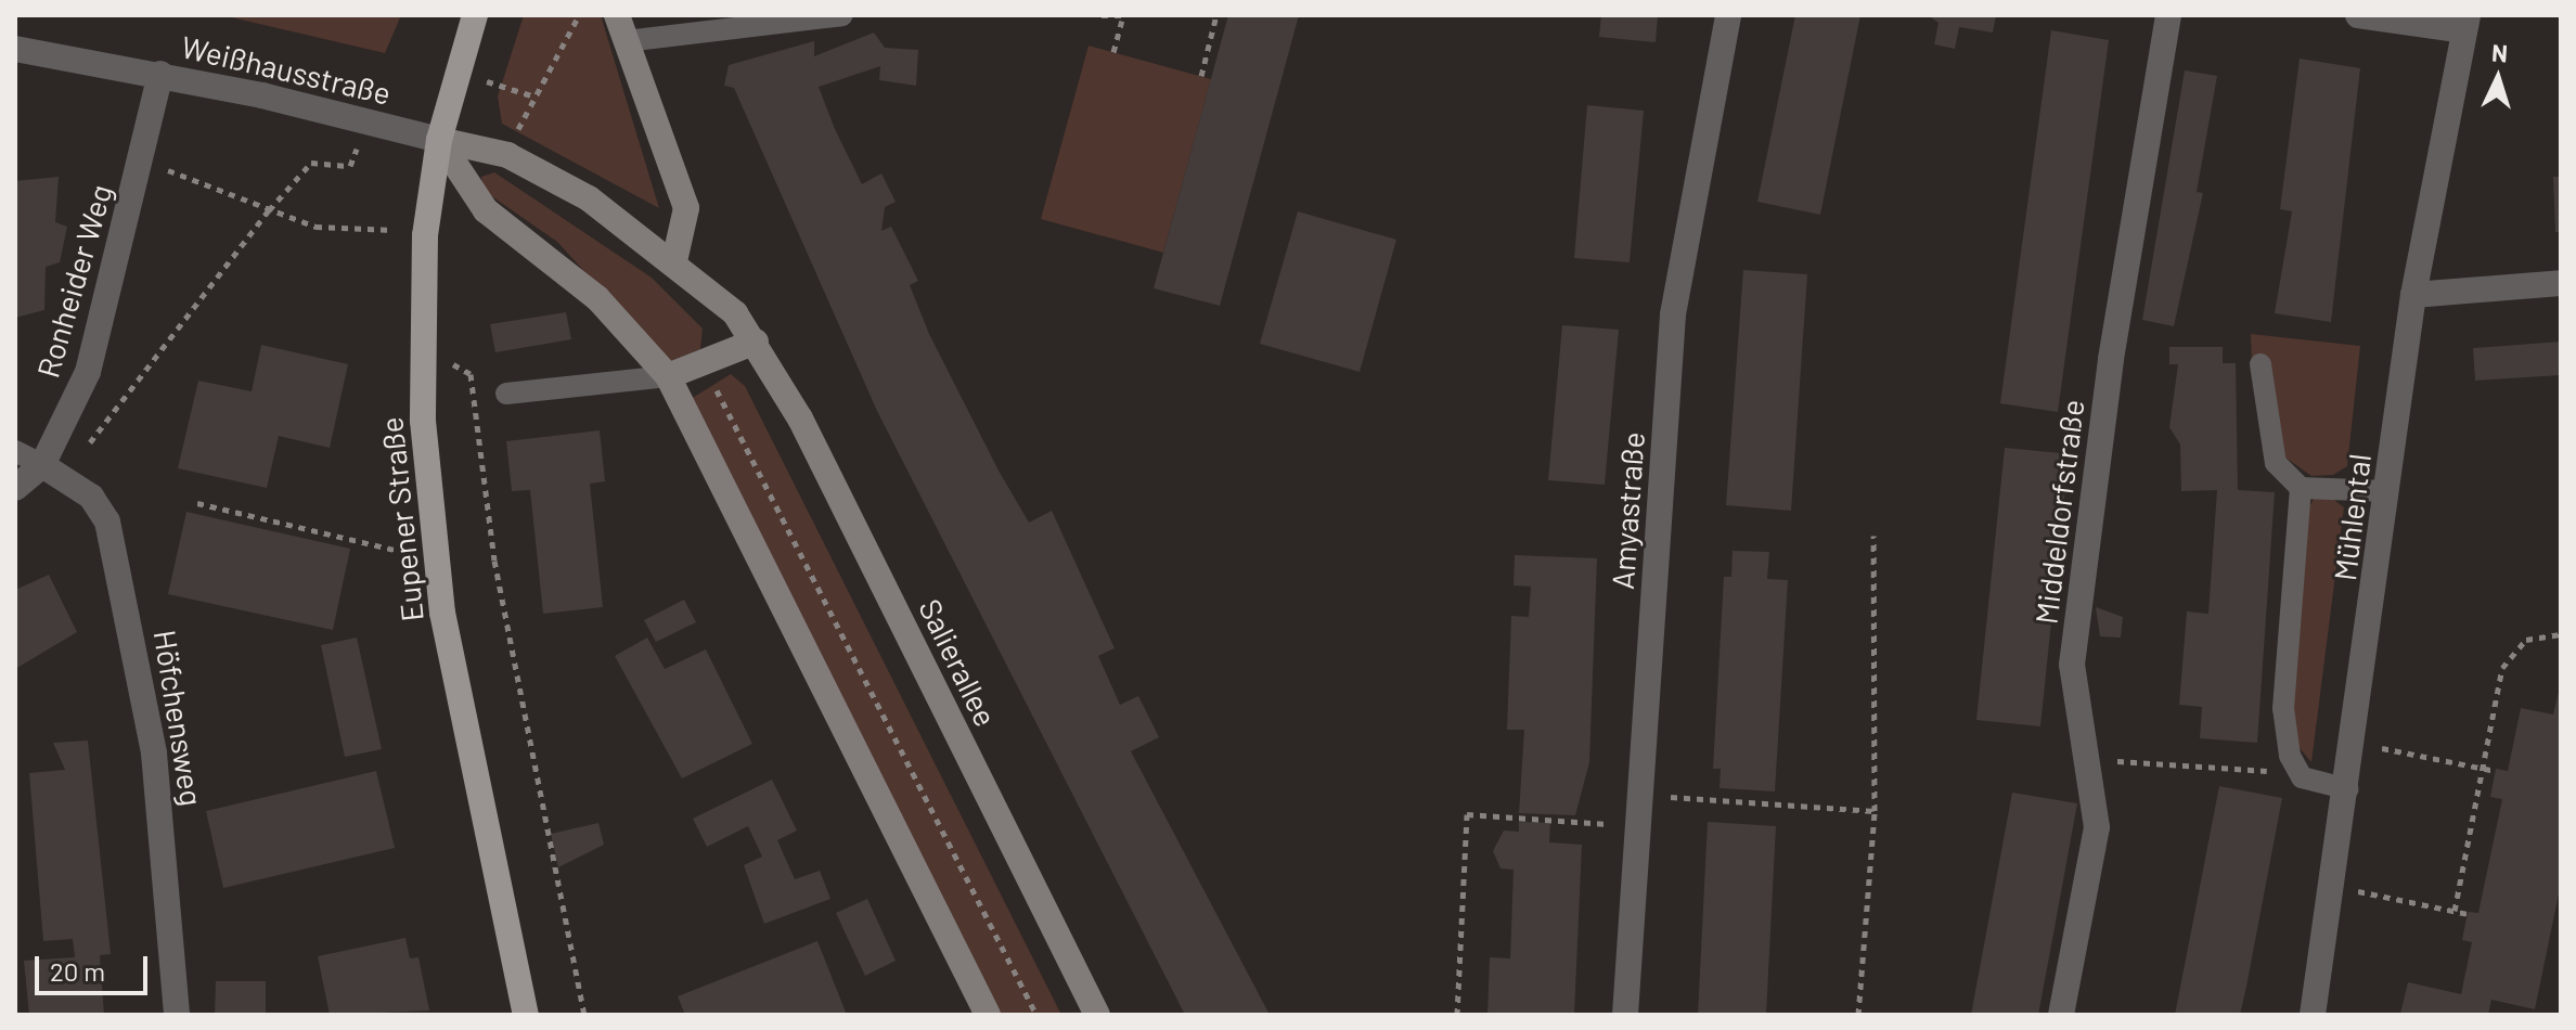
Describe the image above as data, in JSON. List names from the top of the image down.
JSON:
{
  "streets": {
    "main road": ["Eupener Straße"],
    "street": [
      "Weißhausstraße",
      "Ronheider Weg",
      "Amyastraße",
      "Middeldorfstraße",
      "Mühlental",
      "Salierallee",
      "Höfchensweg"
    ]
  },
  "crossings": [
    ["Weißhausstraße", "Ronheider Weg"],
    ["Weißhausstraße", "Eupener Straße"],
    ["Weißhausstraße", "Salierallee"],
    ["Ronheider Weg", "Höfchensweg"],
    ["Eupener Straße", "Salierallee"]
  ],
  "scale_bar": "20 m",
  "north": "top"
}
